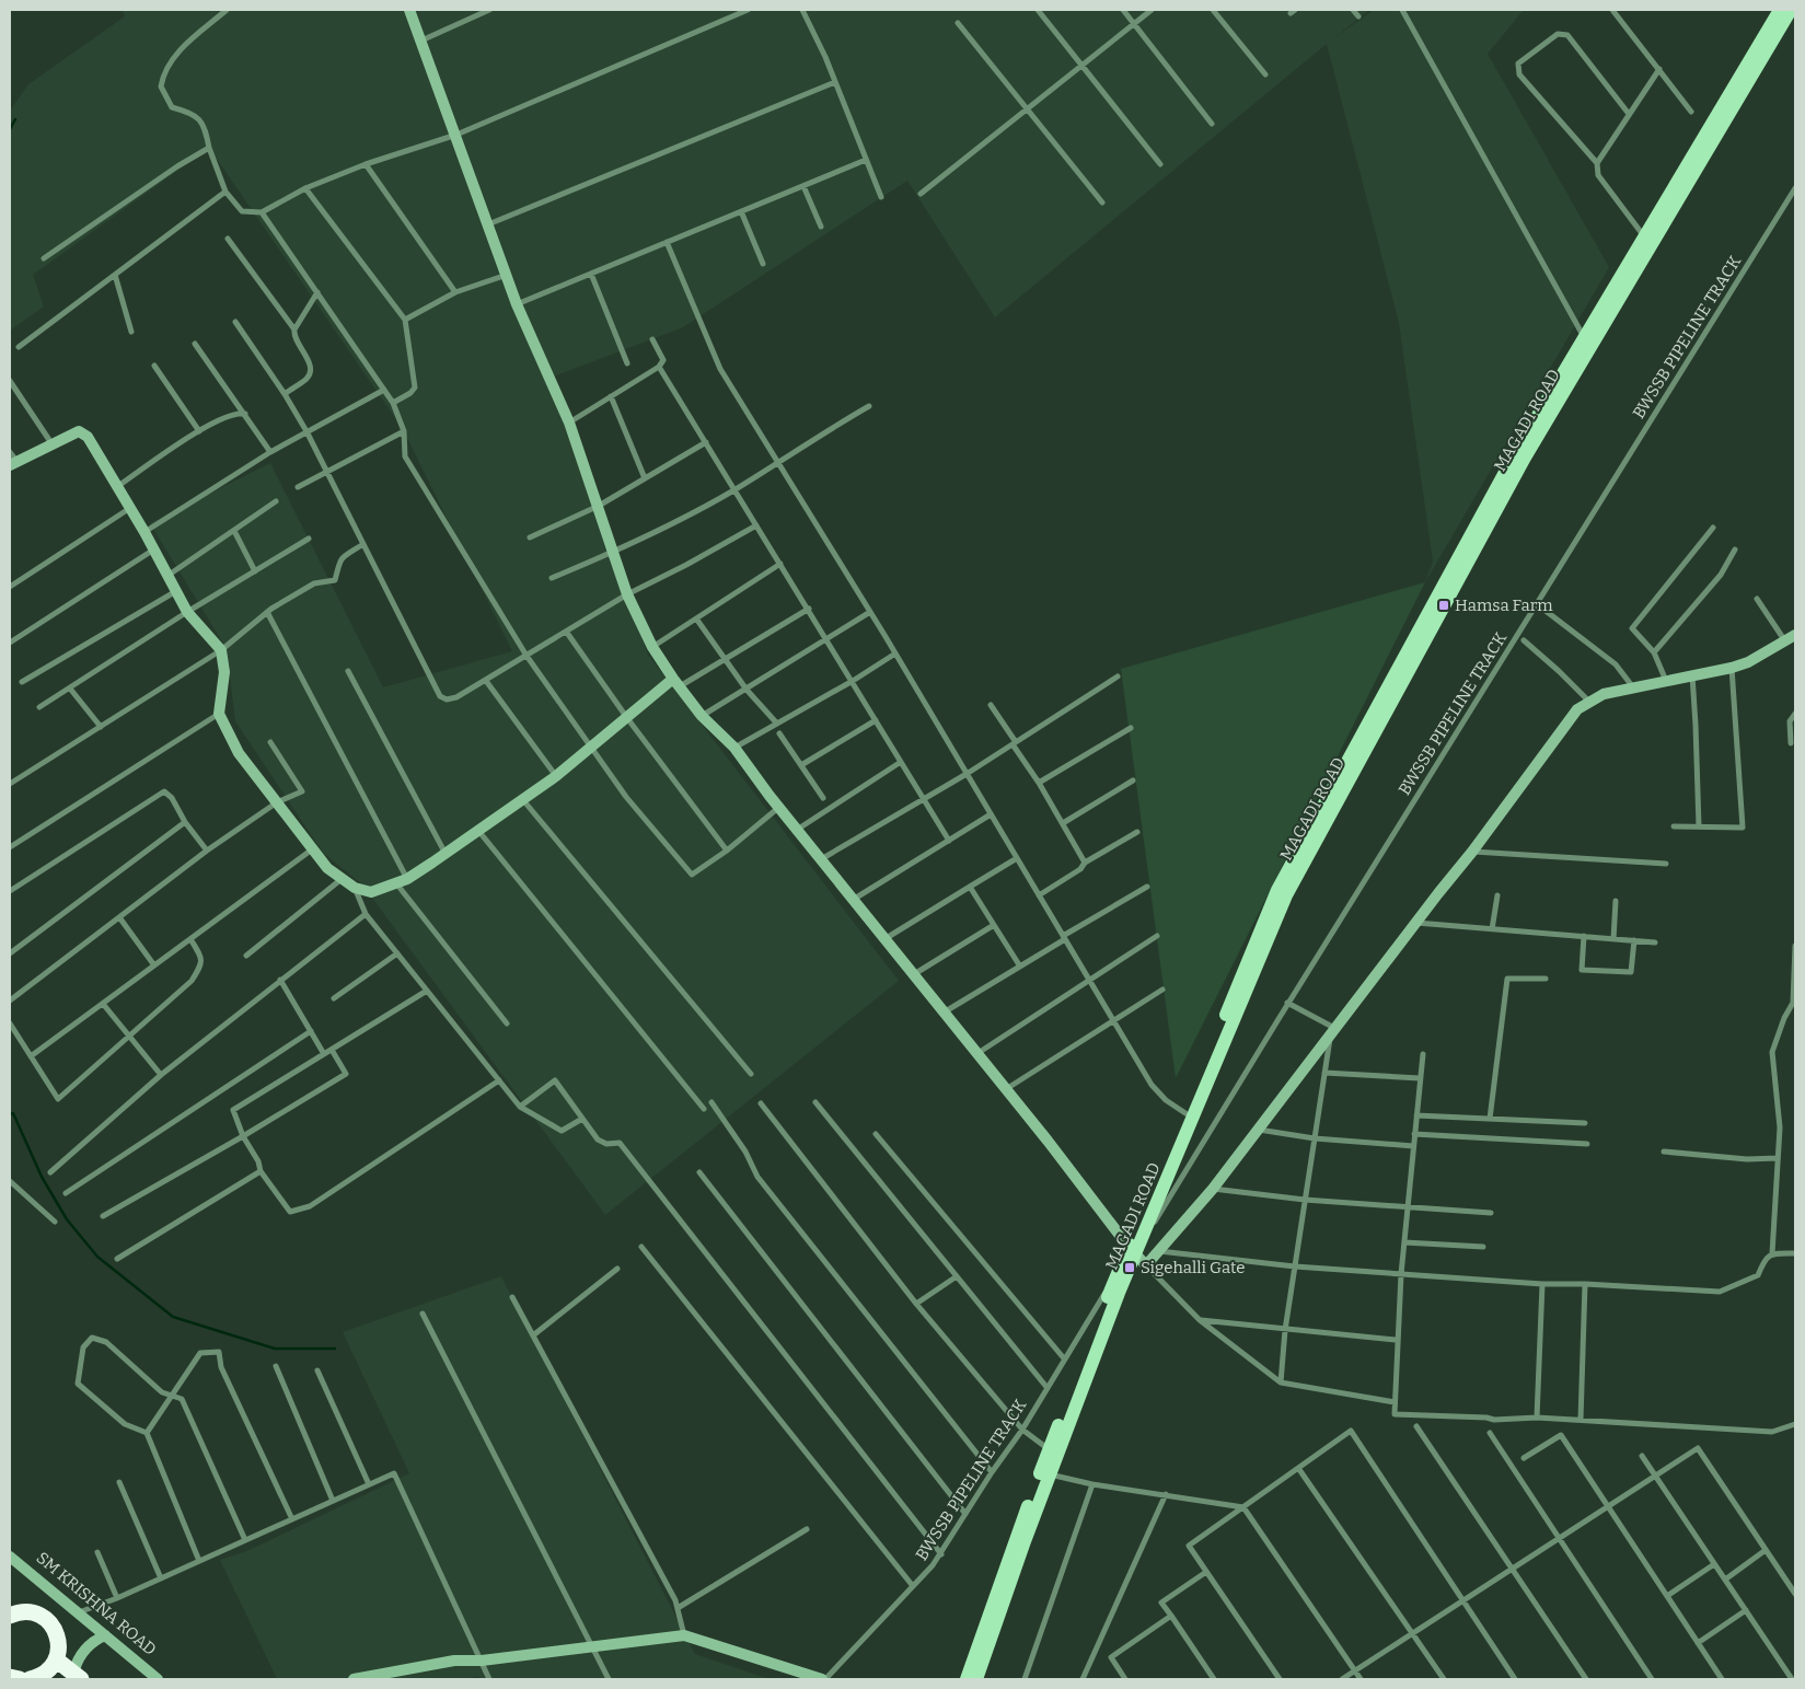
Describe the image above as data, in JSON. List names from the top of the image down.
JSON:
{
  "streets": {
    "main road": ["MAGADI ROAD"],
    "street": ["BWSSB PIPELINE TRACK", "SM KRISHNA ROAD"]
  },
  "crossings": [
    ["BWSSB PIPELINE TRACK", "MAGADI ROAD"]
  ],
  "places": {
    "transit": ["Hamsa Farm", "Sigehalli Gate"]
  }
}
